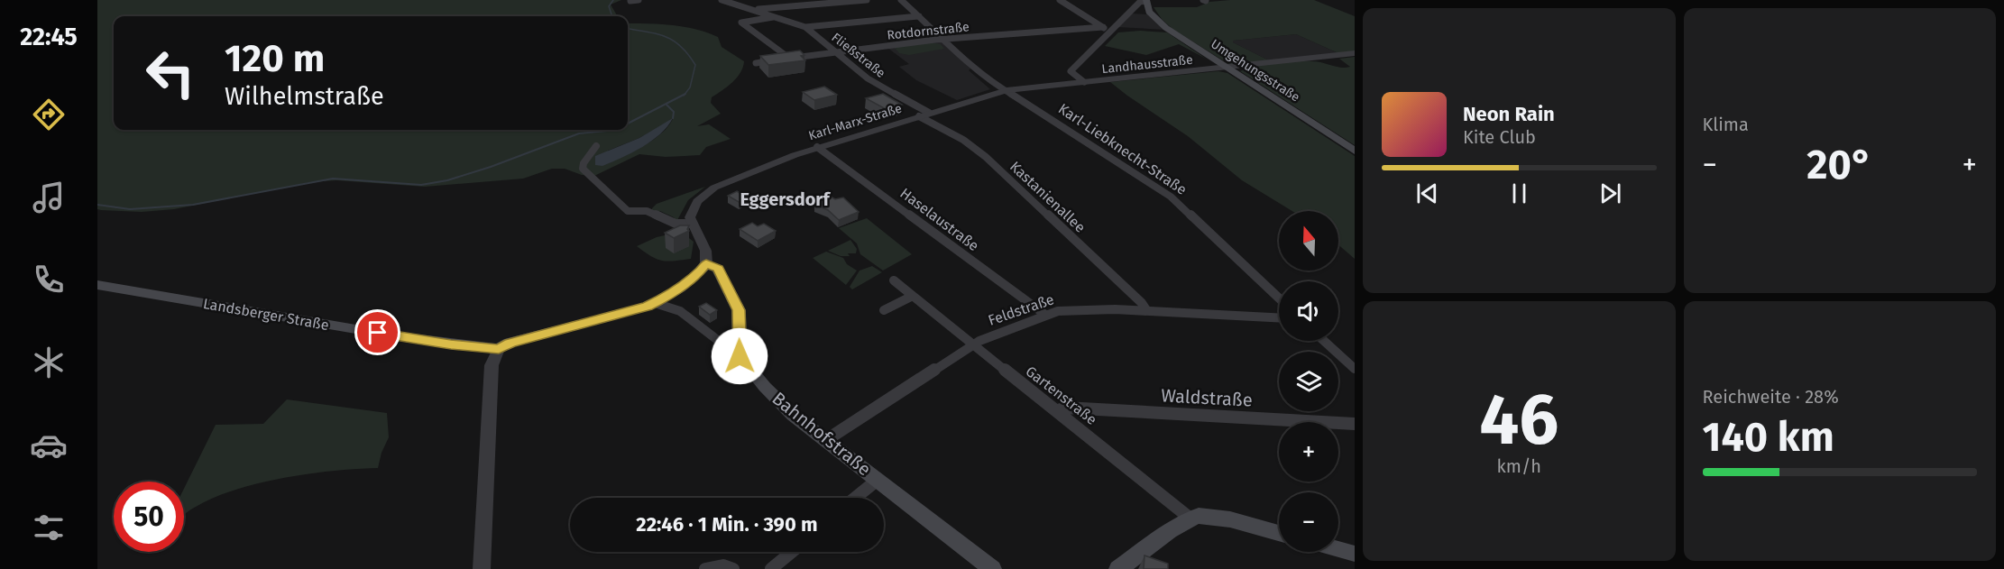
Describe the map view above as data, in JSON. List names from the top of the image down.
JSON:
{
  "streets": {
    "main road": ["Umgehungsstraße", "Landsberger Straße", "Bahnhofstraße"],
    "street": [
      "Rotdornstraße",
      "Fließstraße",
      "Landhausstraße",
      "Karl-Marx-Straße",
      "Karl-Liebknecht-Straße",
      "Kastanienallee",
      "Haselaustraße",
      "Feldstraße",
      "Gartenstraße",
      "Waldstraße"
    ]
  },
  "crossings": [
    ["Rotdornstraße", "Fließstraße"],
    ["Rotdornstraße", "Karl-Liebknecht-Straße"],
    ["Fließstraße", "Karl-Marx-Straße"],
    ["Landhausstraße", "Umgehungsstraße"],
    ["Landhausstraße", "Karl-Marx-Straße"],
    ["Landhausstraße", "Karl-Liebknecht-Straße"],
    ["Karl-Marx-Straße", "Karl-Liebknecht-Straße"],
    ["Karl-Marx-Straße", "Kastanienallee"],
    ["Karl-Marx-Straße", "Haselaustraße"],
    ["Kastanienallee", "Feldstraße"],
    ["Haselaustraße", "Feldstraße"],
    ["Feldstraße", "Gartenstraße"],
    ["Feldstraße", "Bahnhofstraße"],
    ["Gartenstraße", "Waldstraße"]
  ],
  "districts": ["Eggersdorf"],
  "north": "top",
  "page": {
    "tabs": "22:45",
    "tile": [
      "Klima",
      ["46", "km/h"],
      ["Reichweite · 28%", "140 km"]
    ],
    "turn": ["120 m", "Wilhelmstraße"],
    "song": ["Neon Rain", "Kite Club"],
    "heat": ["−", "20°", "+"],
    "map_buttons": ["+", "−"],
    "limit": "50",
    "trip": "22:46 · 1 Min. · 390 m"
  }
}
